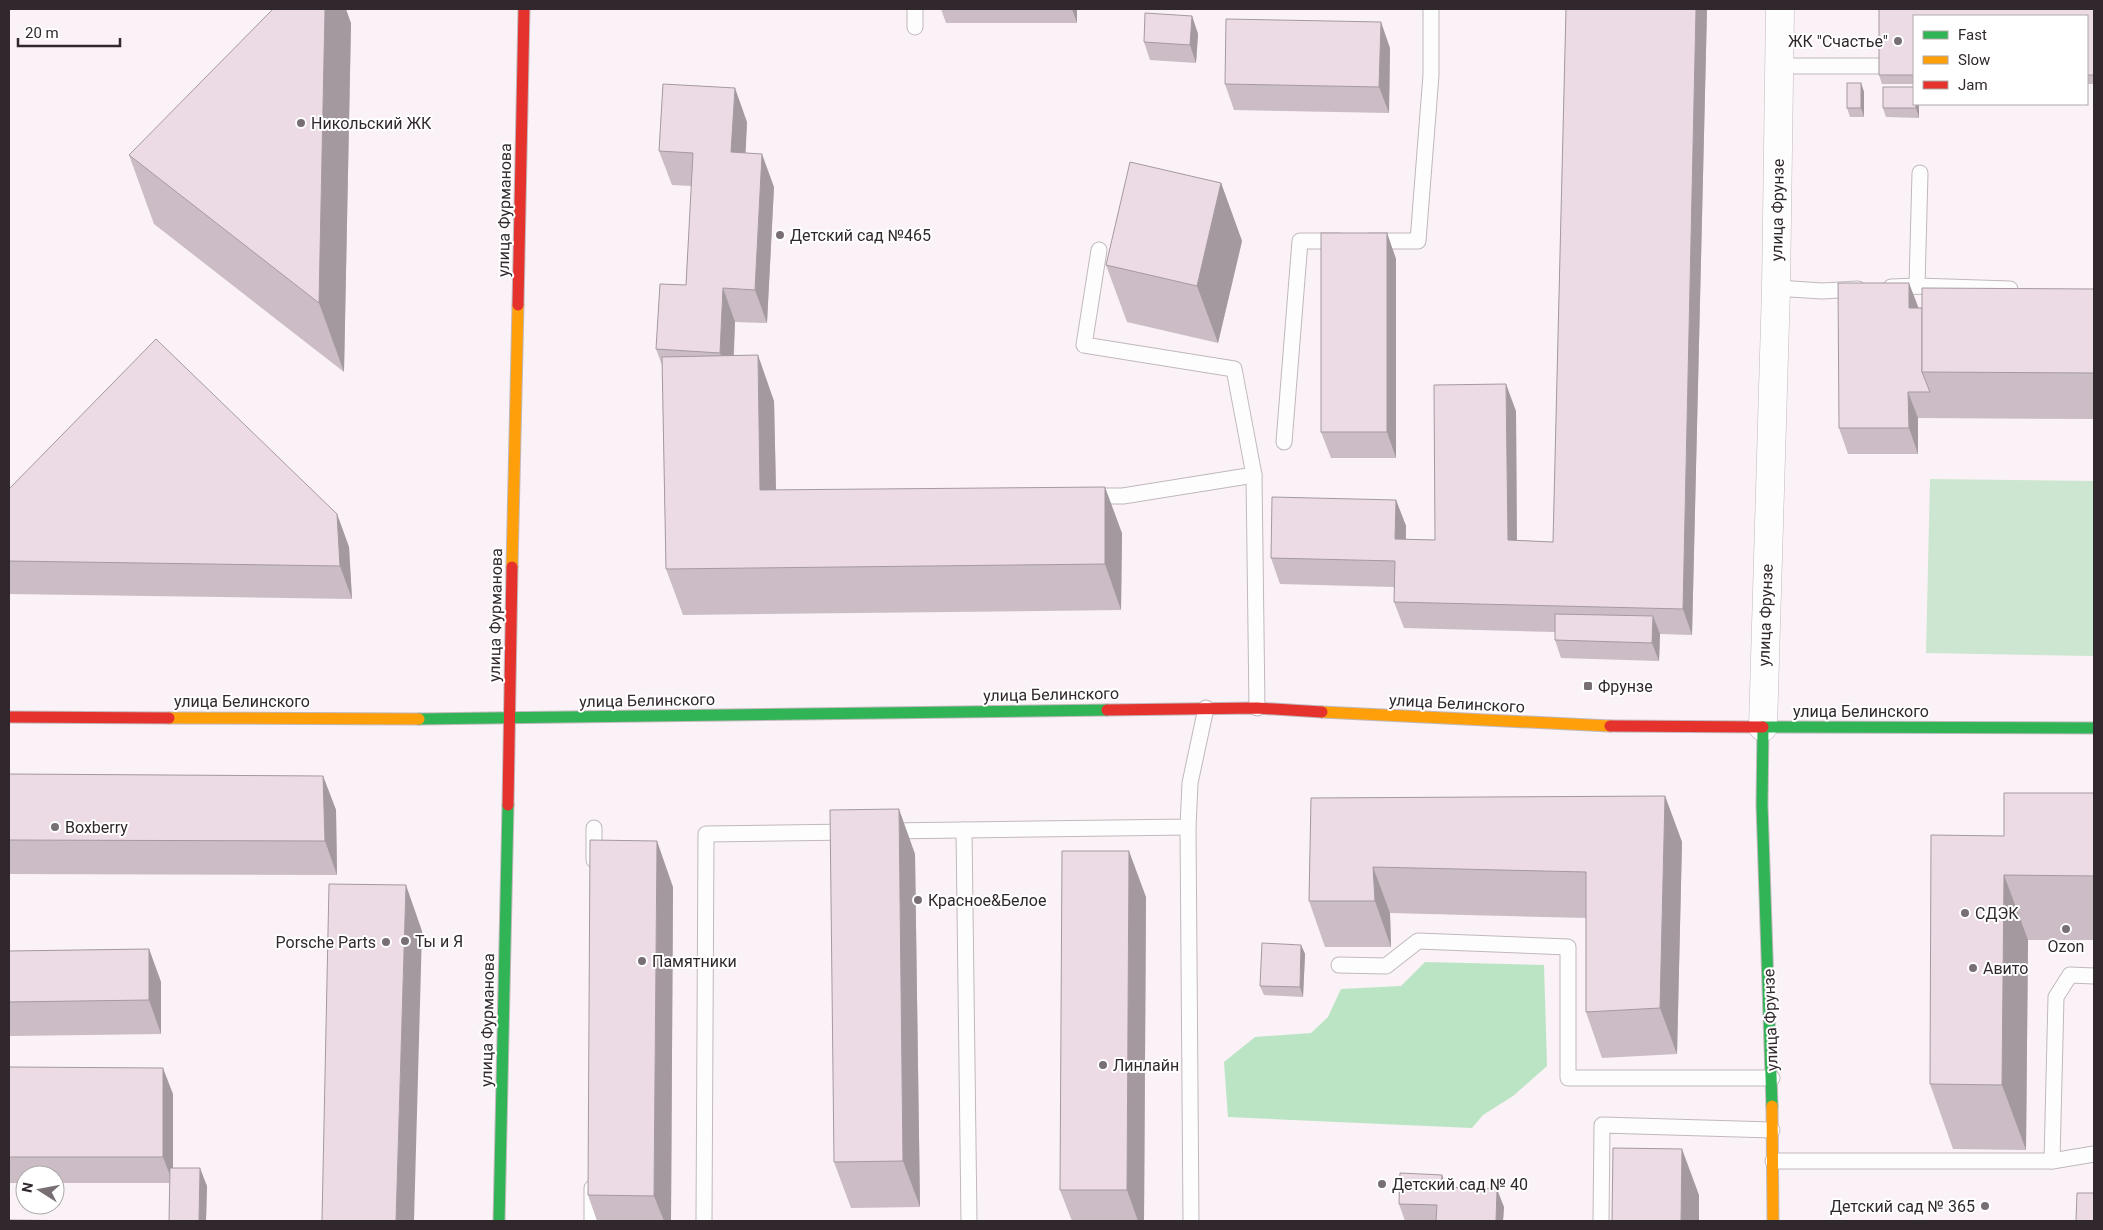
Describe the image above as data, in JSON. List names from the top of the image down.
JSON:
{
  "streets": {
    "main road": ["улица Фурманова", "улица Фрунзе", "улица Белинского"]
  },
  "crossings": [
    ["улица Фурманова", "улица Белинского"],
    ["улица Фрунзе", "улица Белинского"]
  ],
  "places": {
    "other": [
      "ЖК \"Счастье\"",
      "Никольский ЖК",
      "Детский сад №465",
      "Boxberry",
      "Красное&Белое",
      "СДЭК",
      "Ozon",
      "Ты и Я",
      "Porsche Parts",
      "Памятники",
      "Авито",
      "Линлайн",
      "Детский сад № 40",
      "Детский сад № 365"
    ],
    "transit": ["Фрунзе"]
  },
  "legend": ["Fast", "Slow", "Jam"],
  "scale_bar": "20 m",
  "north": "left"
}
